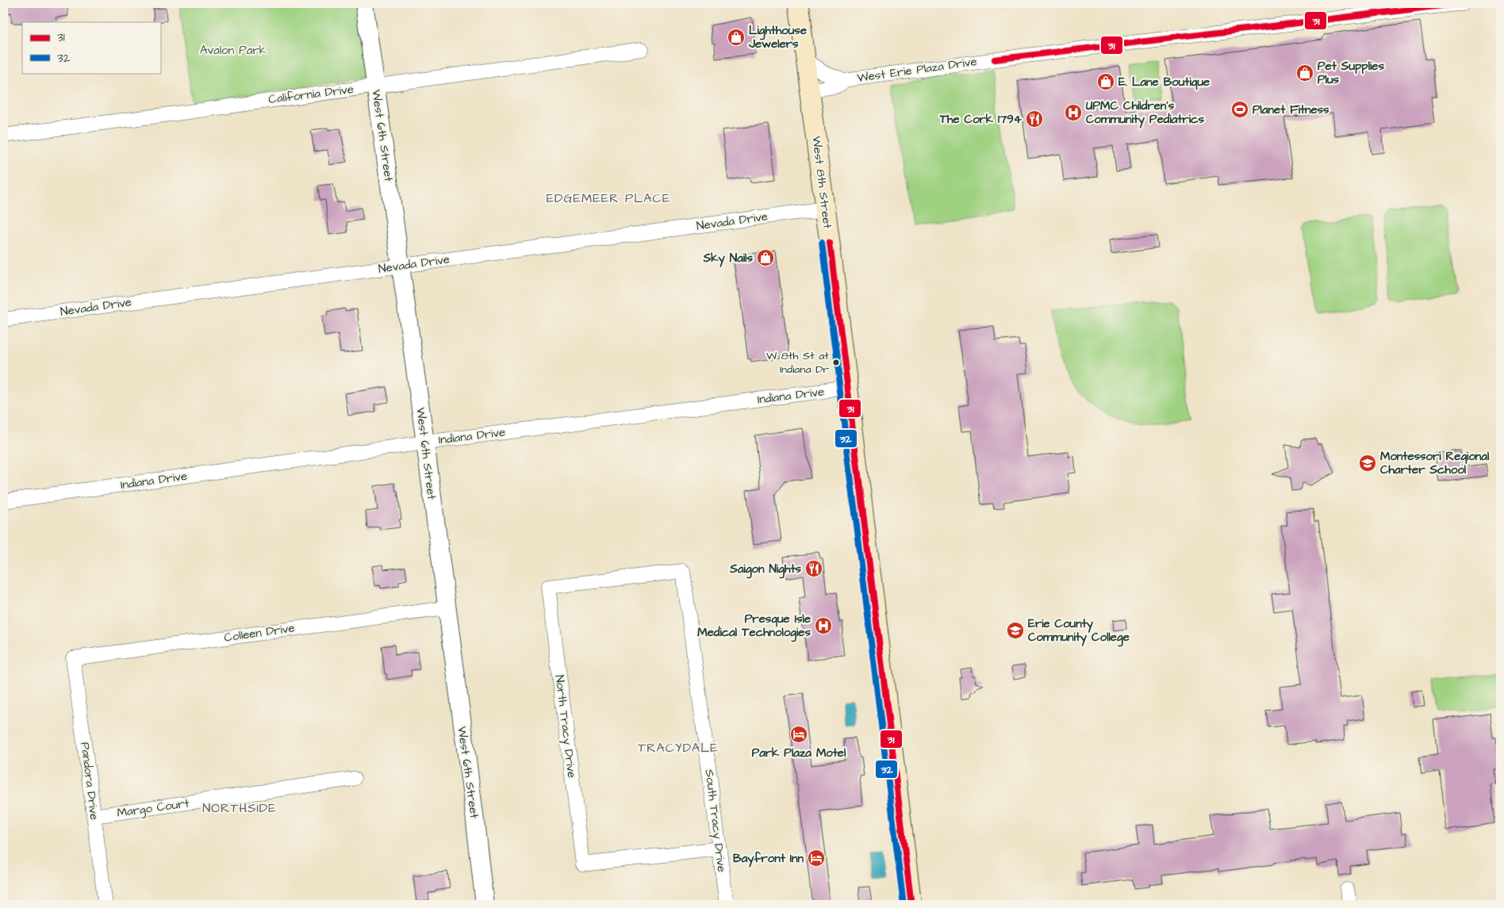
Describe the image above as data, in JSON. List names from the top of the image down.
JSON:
{
  "streets": {
    "main road": ["West 8th Street"],
    "street": [
      "West Erie Plaza Drive",
      "California Drive",
      "West 6th Street",
      "Nevada Drive",
      "Indiana Drive",
      "Colleen Drive",
      "North Tracy Drive",
      "Pandora Drive",
      "Margo Court",
      "South Tracy Drive"
    ]
  },
  "crossings": [
    ["West Erie Plaza Drive", "West 8th Street"],
    ["California Drive", "West 6th Street"],
    ["West 6th Street", "Nevada Drive"],
    ["West 6th Street", "Indiana Drive"],
    ["West 6th Street", "Colleen Drive"],
    ["West 8th Street", "Nevada Drive"],
    ["West 8th Street", "Indiana Drive"],
    ["Colleen Drive", "Pandora Drive"],
    ["North Tracy Drive", "South Tracy Drive"],
    ["Pandora Drive", "Margo Court"]
  ],
  "districts": ["EDGEMEER PLACE", "TRACYDALE", "NORTHSIDE"],
  "parks": ["Avalon Park"],
  "places": {
    "shop": [
      "Lighthouse Jewelers",
      "Pet Supplies Plus",
      "E. Lane Boutique",
      "Sky Nails"
    ],
    "sports": ["Planet Fitness"],
    "hospital": ["UPMC Children's Community Pediatrics", "Presque Isle Medical Technologies"],
    "restaurant": ["The Cork 1794", "Saigon Nights"],
    "other": ["W 8th St at Indiana Dr"],
    "school or university": ["Montessori Regional Charter School", "Erie County Community College"],
    "hotel": ["Park Plaza Motel", "Bayfront Inn"]
  },
  "lines": ["transit line 31", "transit line 32"],
  "legend": ["31", "32"]
}
